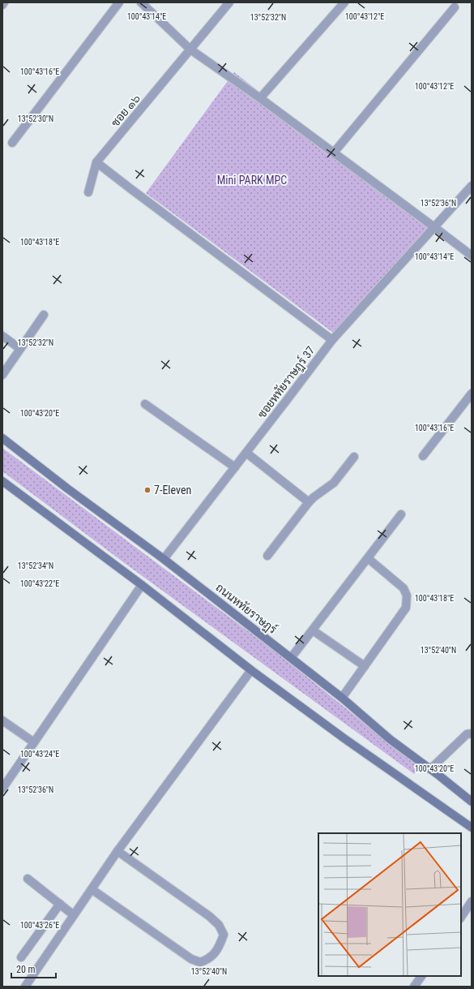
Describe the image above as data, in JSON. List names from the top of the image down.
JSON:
{
  "streets": {
    "main road": ["ถนนหทัยราษฎร์"],
    "street": ["ซอย ๑๖", "ซอยหทัยราษฎร์ 37"]
  },
  "crossings": [
    ["ซอยหทัยราษฎร์ 37", "ถนนหทัยราษฎร์"]
  ],
  "parks": ["Mini PARK MPC"],
  "places": ["7-Eleven"],
  "scale_bar": "20 m",
  "coordinates": [
    "100°43'14\"E",
    "100°43'12\"E",
    "13°52'32\"N",
    "100°43'16\"E",
    "13°52'30\"N",
    "13°52'36\"N",
    "100°43'18\"E",
    "100°43'20\"E",
    "13°52'34\"N",
    "100°43'22\"E",
    "13°52'40\"N",
    "100°43'24\"E",
    "100°43'26\"E"
  ]
}
